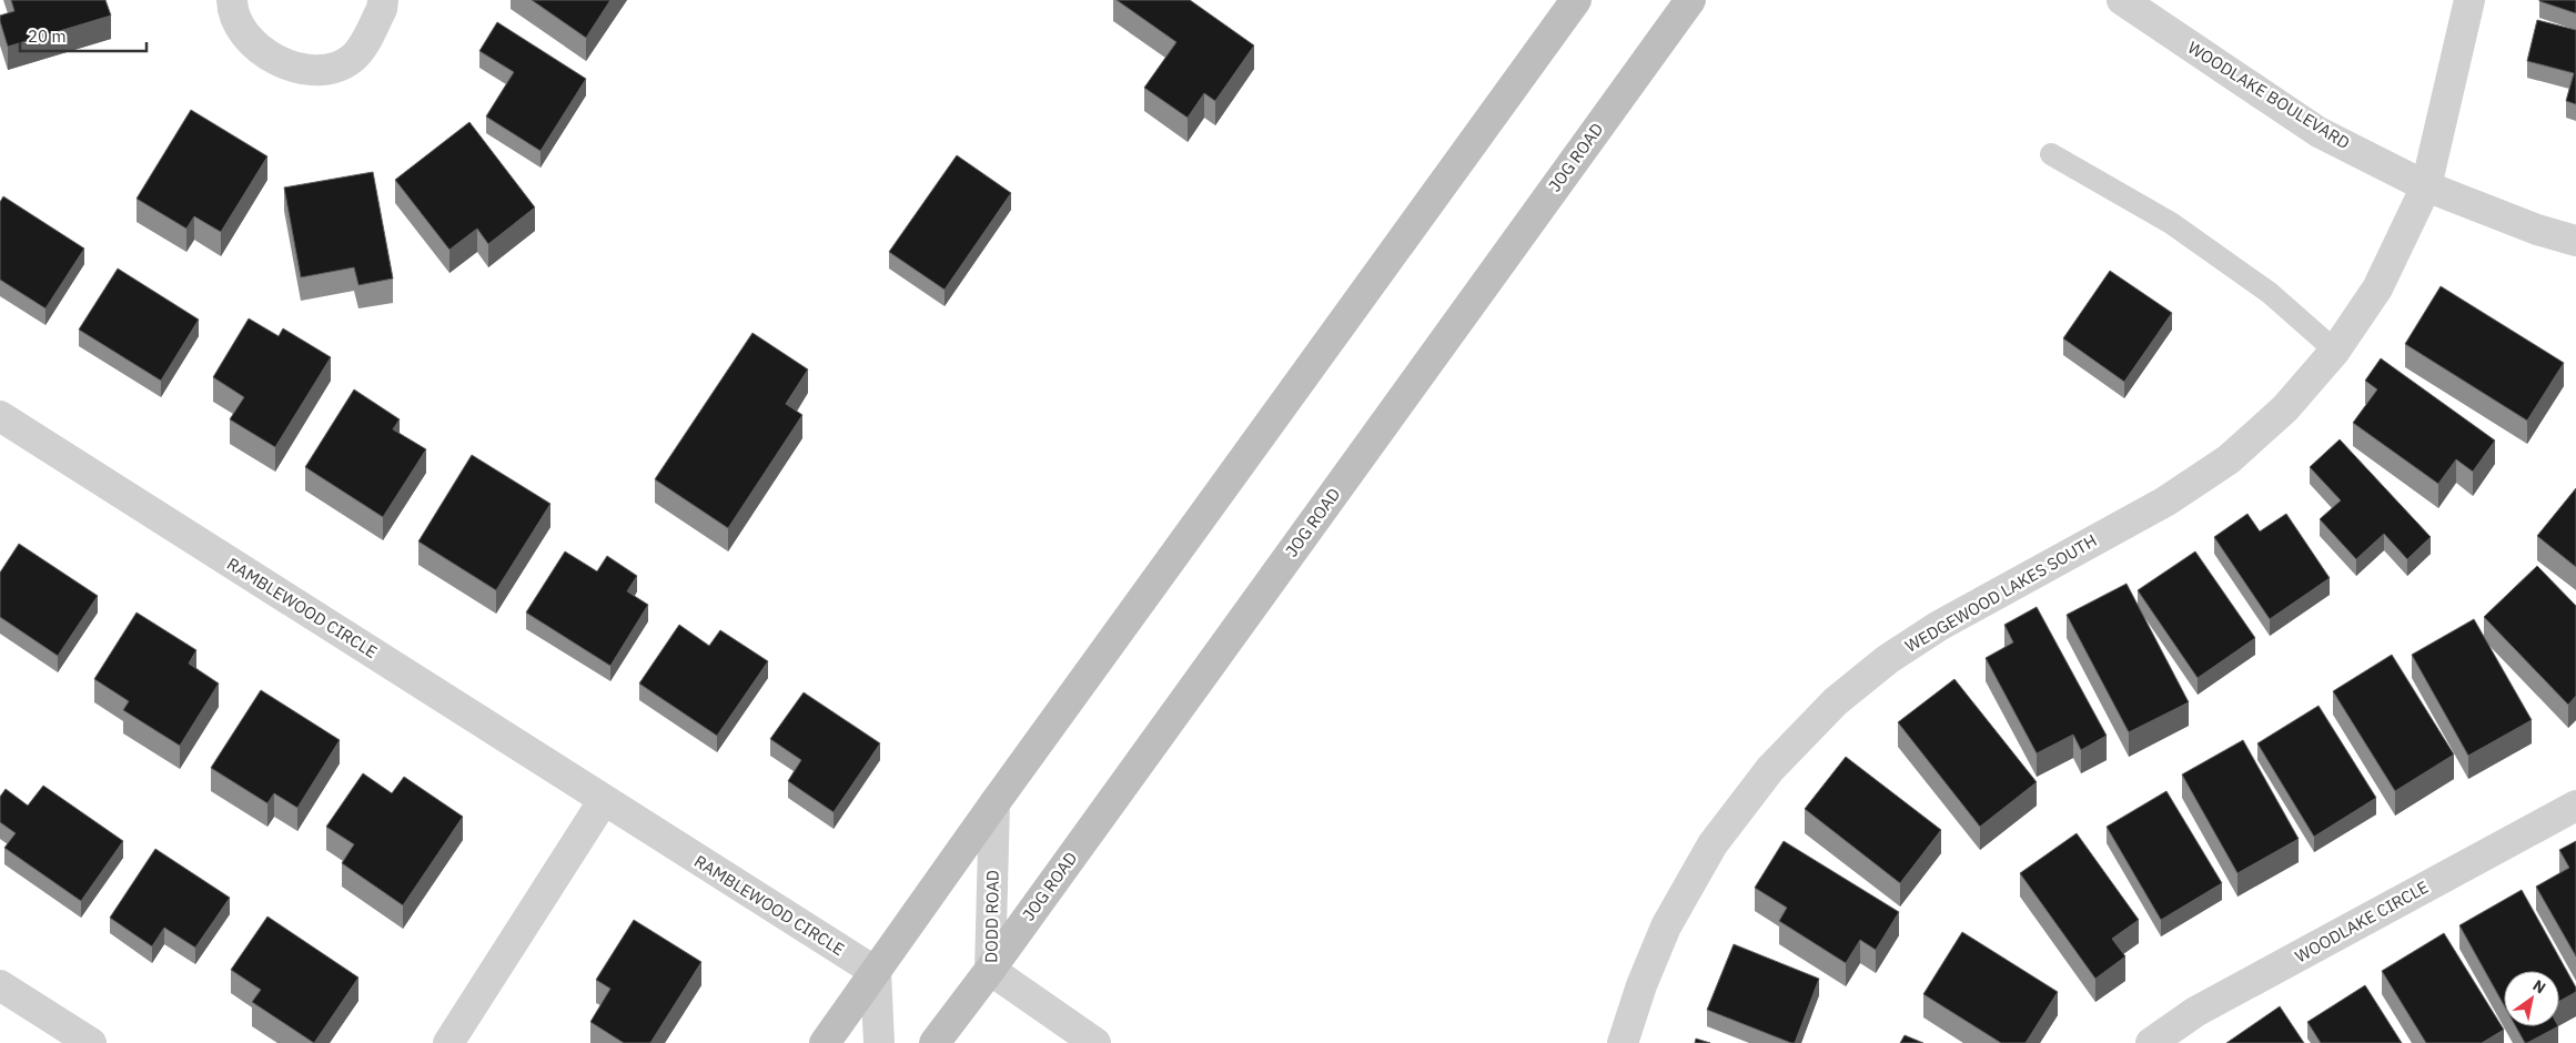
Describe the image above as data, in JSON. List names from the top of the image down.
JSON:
{
  "streets": {
    "main road": ["JOG ROAD"],
    "street": [
      "WOODLAKE BOULEVARD",
      "WEDGEWOOD LAKES SOUTH",
      "RAMBLEWOOD CIRCLE",
      "DODD ROAD",
      "WOODLAKE CIRCLE"
    ]
  },
  "crossings": [
    ["WOODLAKE BOULEVARD", "WEDGEWOOD LAKES SOUTH"],
    ["JOG ROAD", "DODD ROAD"]
  ],
  "scale_bar": "20 m",
  "north": "top right"
}
